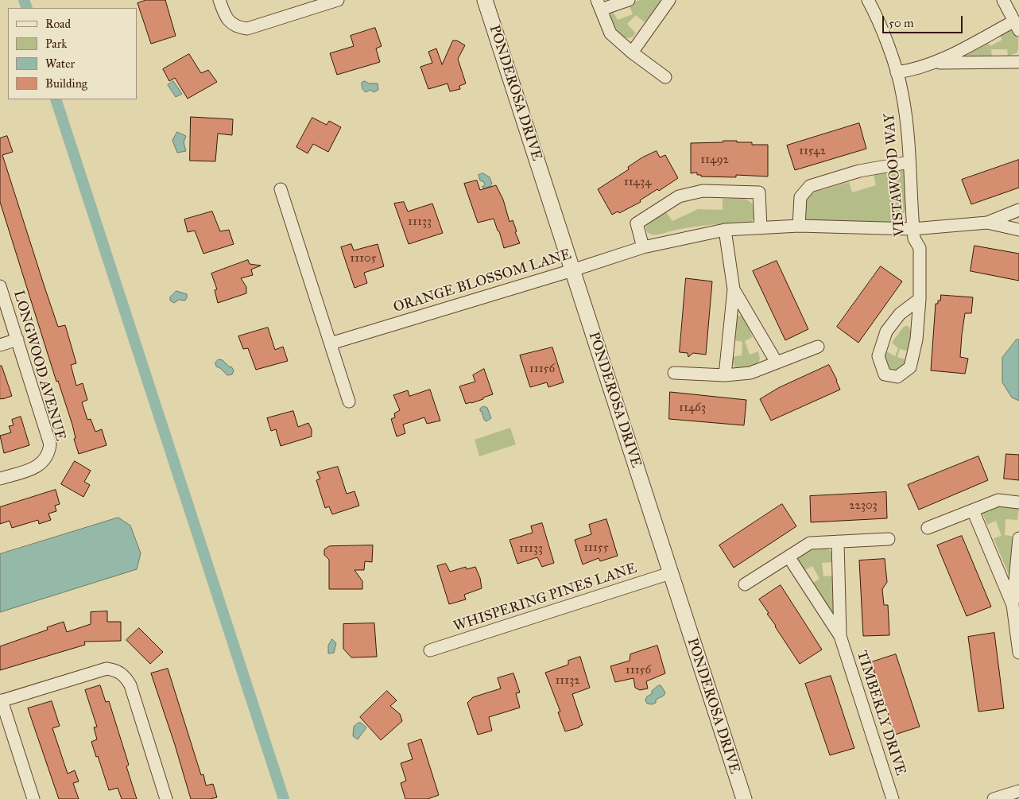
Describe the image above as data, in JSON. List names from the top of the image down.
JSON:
{
  "streets": {
    "street": [
      "PONDEROSA DRIVE",
      "VISTAWOOD WAY",
      "ORANGE BLOSSOM LANE",
      "LONGWOOD AVENUE",
      "WHISPERING PINES LANE",
      "TIMBERLY DRIVE"
    ]
  },
  "crossings": [
    ["PONDEROSA DRIVE", "ORANGE BLOSSOM LANE"],
    ["PONDEROSA DRIVE", "WHISPERING PINES LANE"],
    ["VISTAWOOD WAY", "ORANGE BLOSSOM LANE"]
  ],
  "house_numbers": [
    "11542",
    "11492",
    "11434",
    "11133",
    "11105",
    "11156",
    "11463",
    "22303",
    "11155",
    "11133",
    "11156",
    "11132"
  ],
  "legend": [
    "Road",
    "Park",
    "Water",
    "Building"
  ],
  "scale_bar": "50 m"
}
